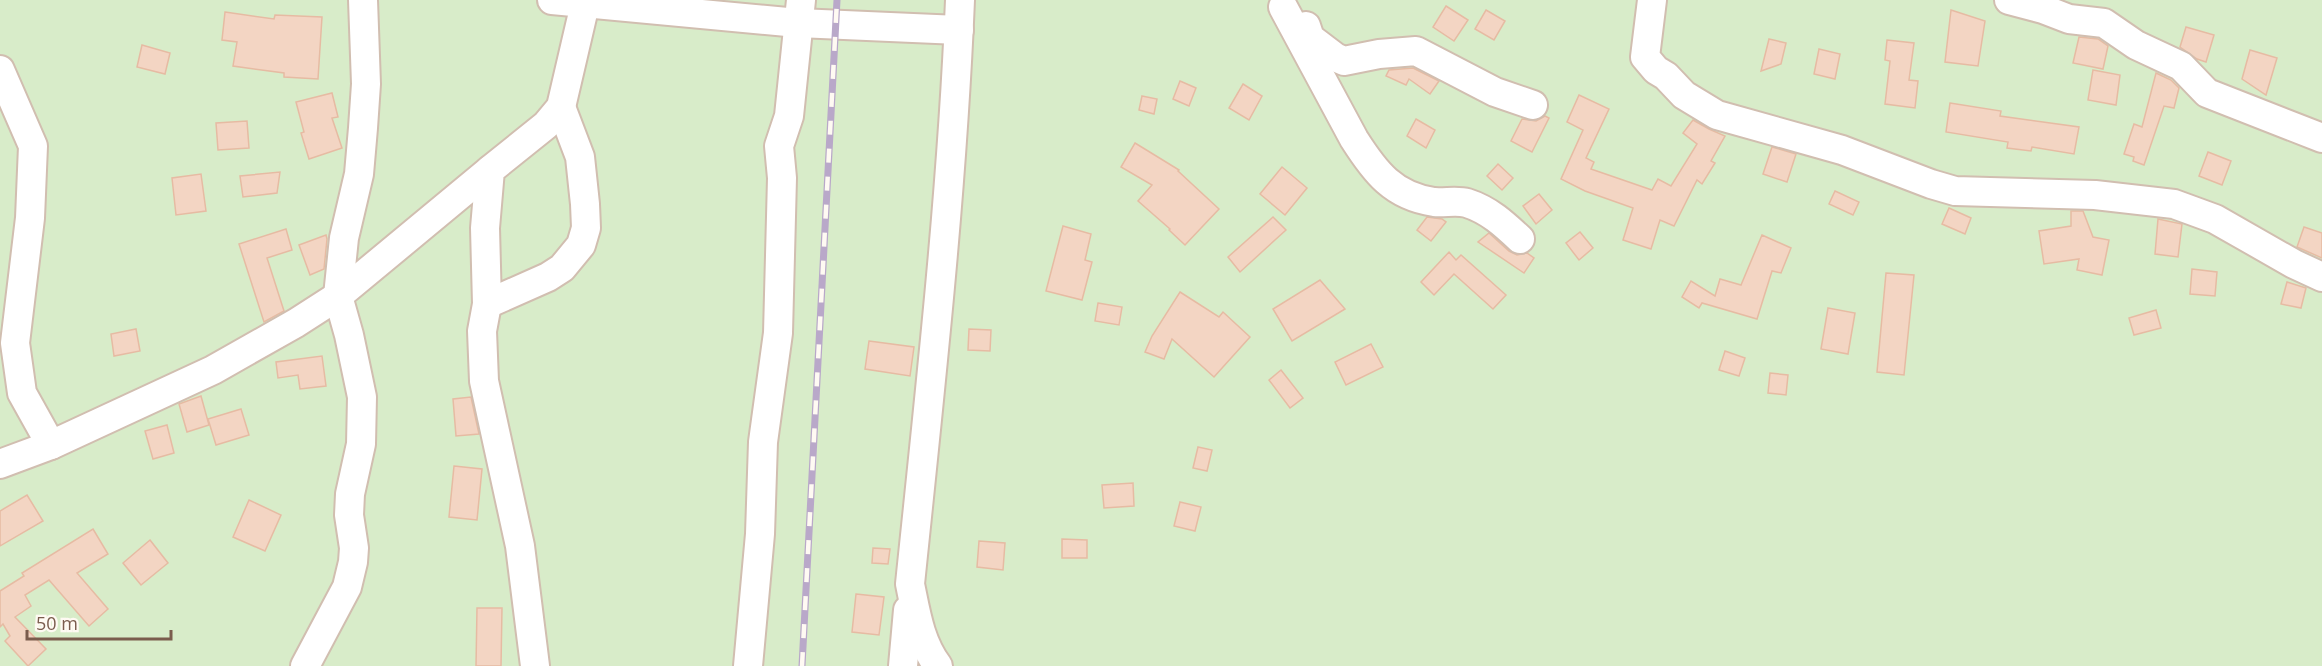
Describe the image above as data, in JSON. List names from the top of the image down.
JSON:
{
  "scale_bar": "50 m"
}
